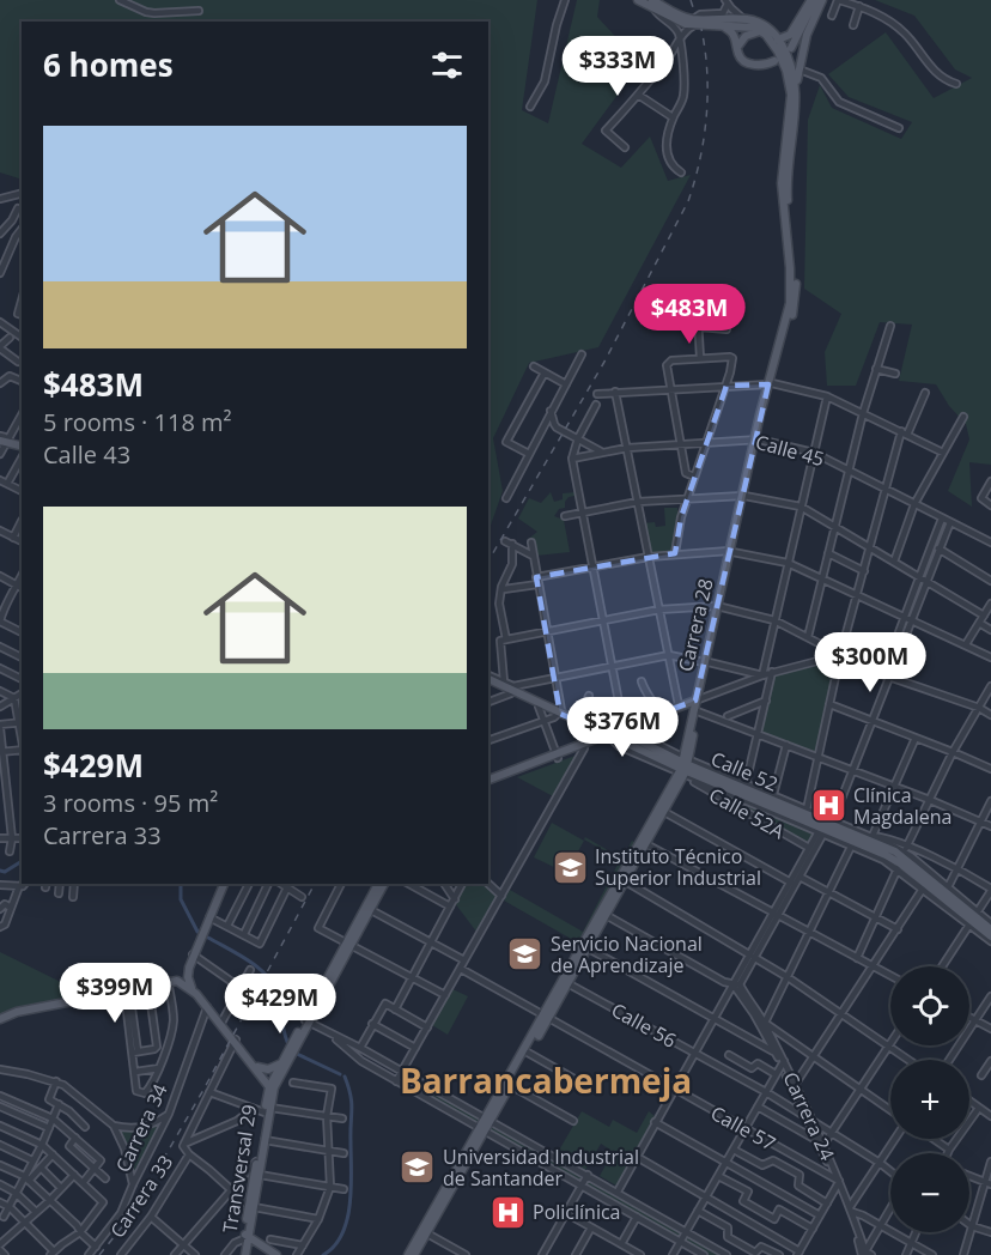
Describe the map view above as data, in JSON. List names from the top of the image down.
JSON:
{
  "streets": {
    "main road": ["Carrera 28", "Calle 52", "Transversal 29"],
    "street": [
      "Calle 45",
      "Calle 52A",
      "Calle 56",
      "Carrera 24",
      "Carrera 34",
      "Calle 57",
      "Carrera 33"
    ]
  },
  "crossings": [
    ["Calle 45", "Carrera 28"],
    ["Carrera 28", "Calle 52"],
    ["Carrera 28", "Calle 52A"],
    ["Carrera 28", "Calle 56"],
    ["Carrera 28", "Calle 57"],
    ["Calle 52", "Calle 52A"],
    ["Calle 56", "Carrera 24"],
    ["Carrera 24", "Calle 57"]
  ],
  "districts": ["Barrancabermeja"],
  "places": {
    "hospital": ["Clínica Magdalena", "Policlínica"],
    "school or university": ["Instituto Técnico Superior Industrial", "Servicio Nacional de Aprendizaje", "Universidad Industrial de Santander"]
  },
  "page": {
    "heading": "6 homes",
    "price": [
      "$333M",
      "$483M",
      "$300M",
      "$376M",
      "$399M",
      "$429M"
    ],
    "list": [
      {
        "name": "$483M",
        "note": "5 rooms · 118 m² · Calle 43"
      },
      {
        "name": "$429M",
        "note": "3 rooms · 95 m² · Carrera 33"
      }
    ],
    "map_buttons": ["+", "−"]
  }
}
